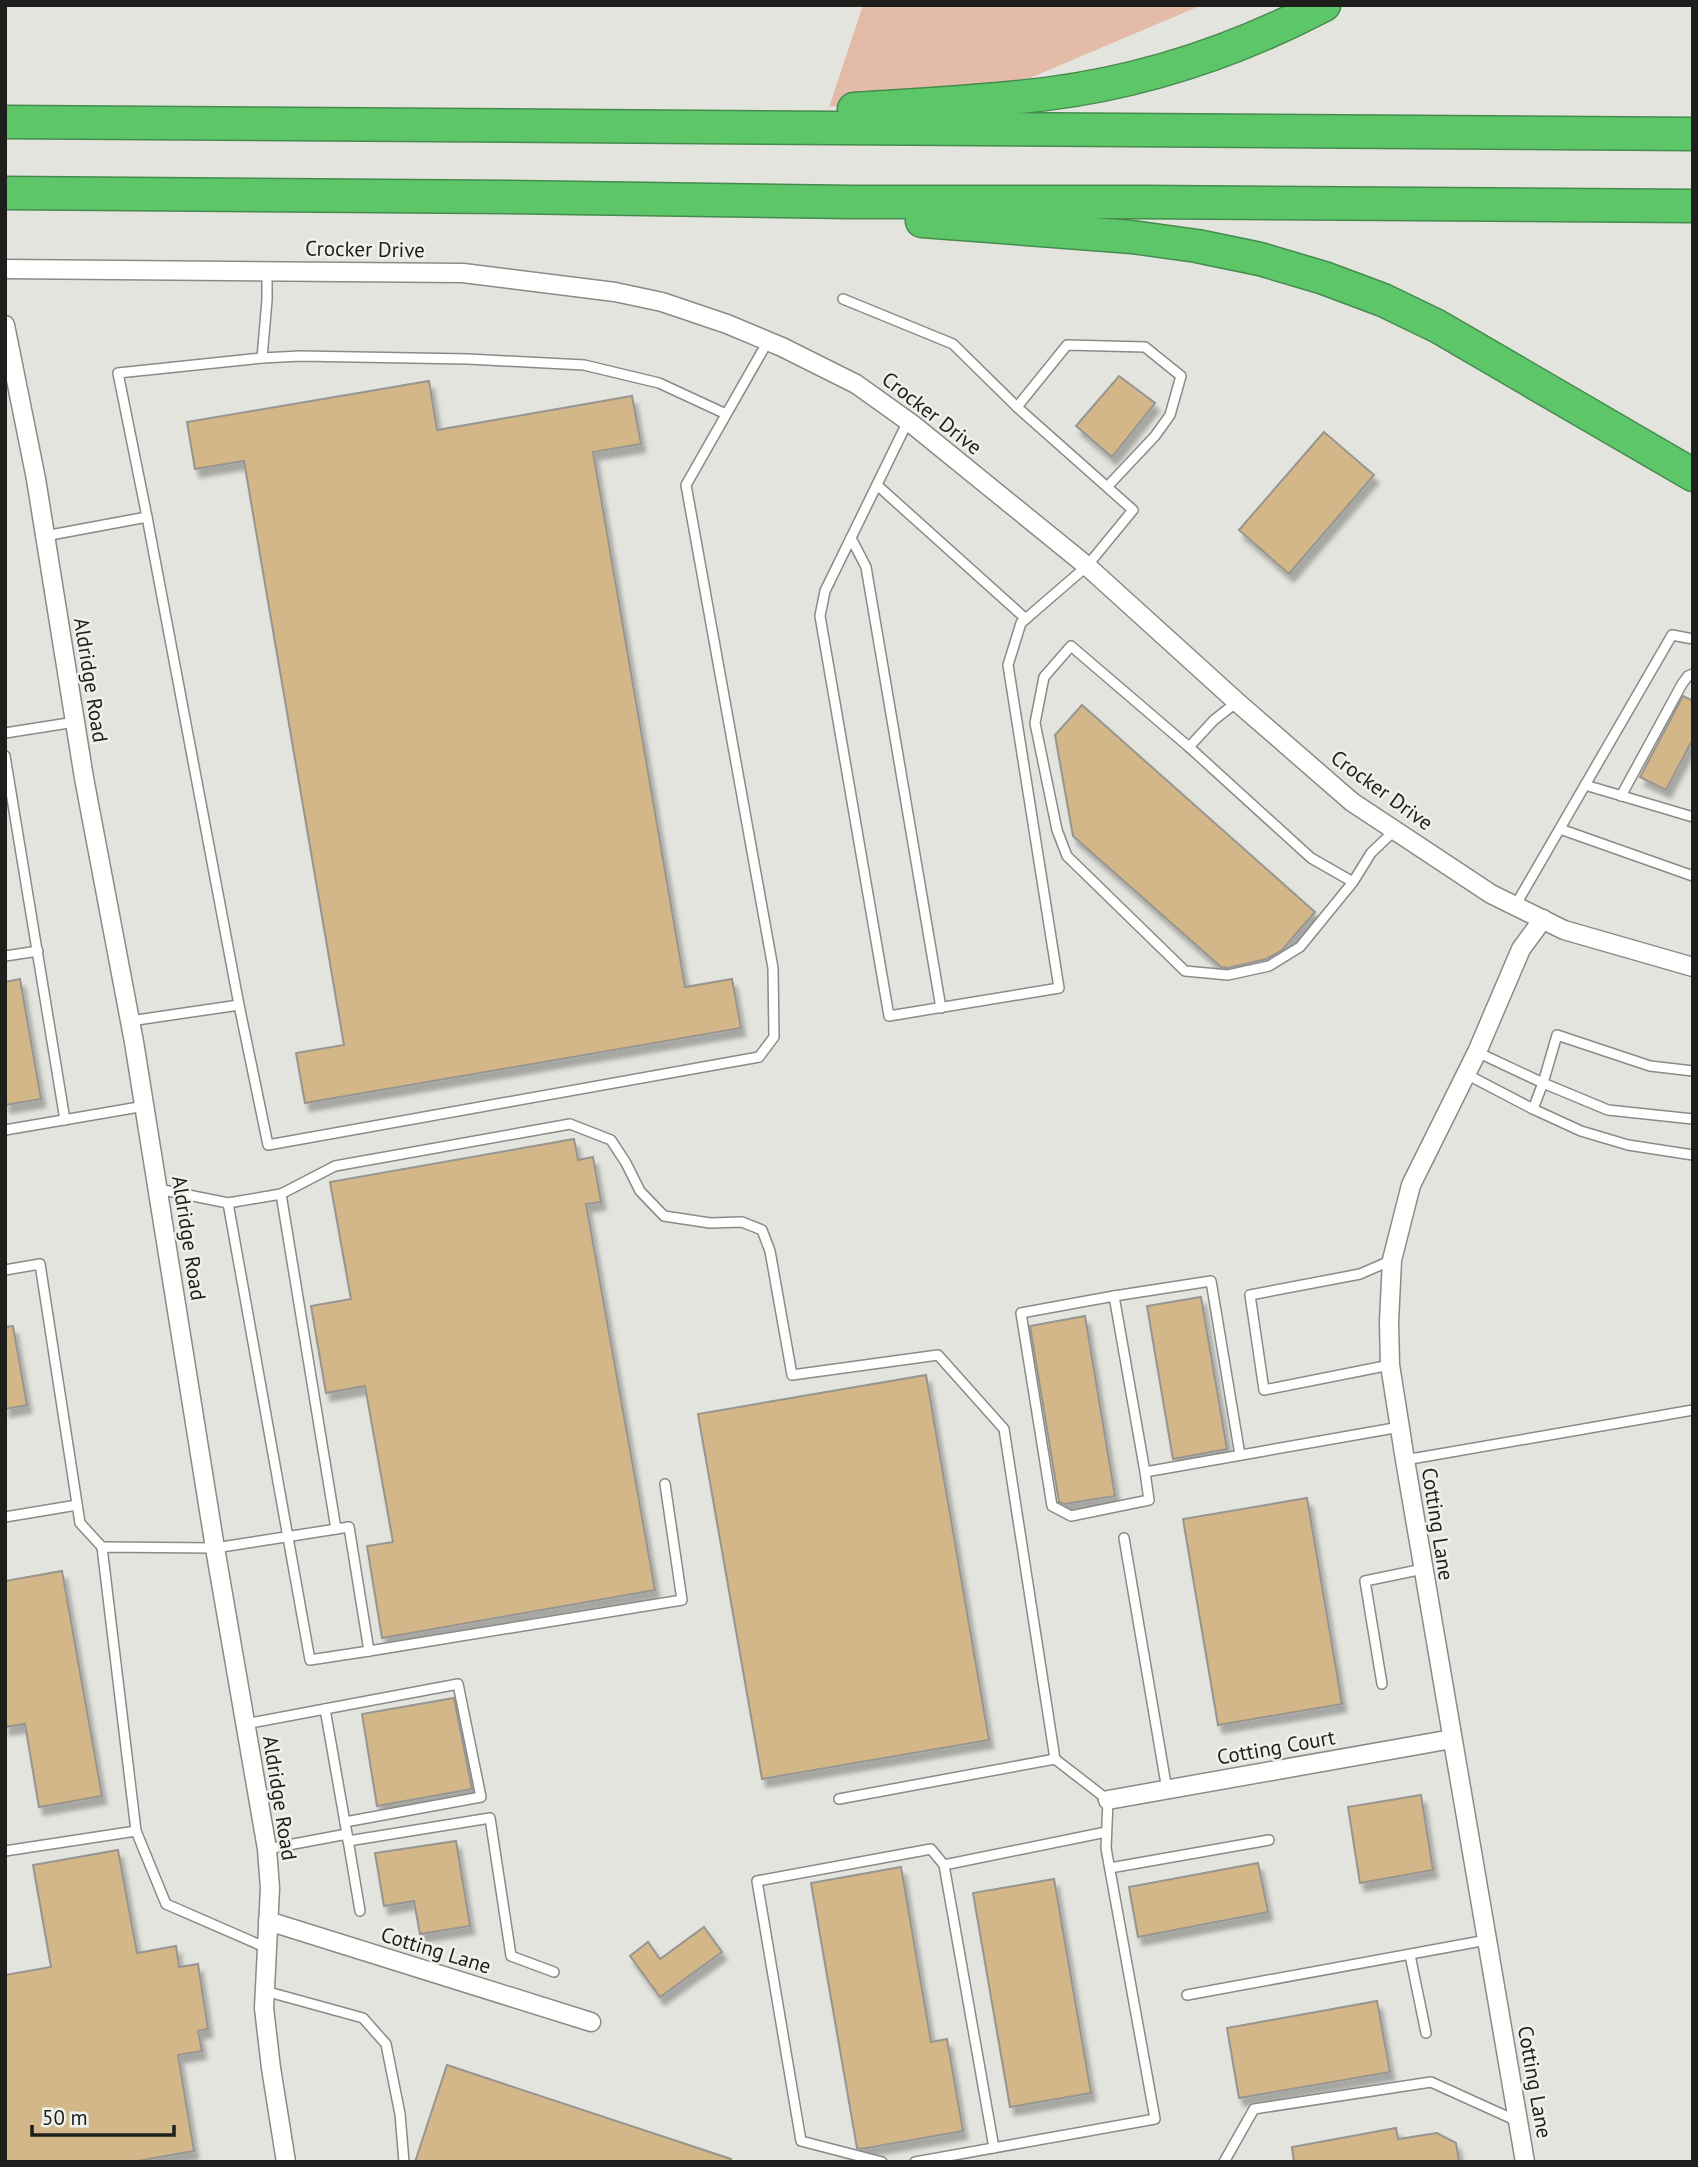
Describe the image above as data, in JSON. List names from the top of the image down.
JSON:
{
  "streets": {
    "street": [
      "Crocker Drive",
      "Aldridge Road",
      "Cotting Lane",
      "Cotting Court"
    ]
  },
  "crossings": [
    ["Crocker Drive", "Cotting Lane"],
    ["Aldridge Road", "Cotting Lane"],
    ["Cotting Lane", "Cotting Court"]
  ],
  "scale_bar": "50 m"
}
